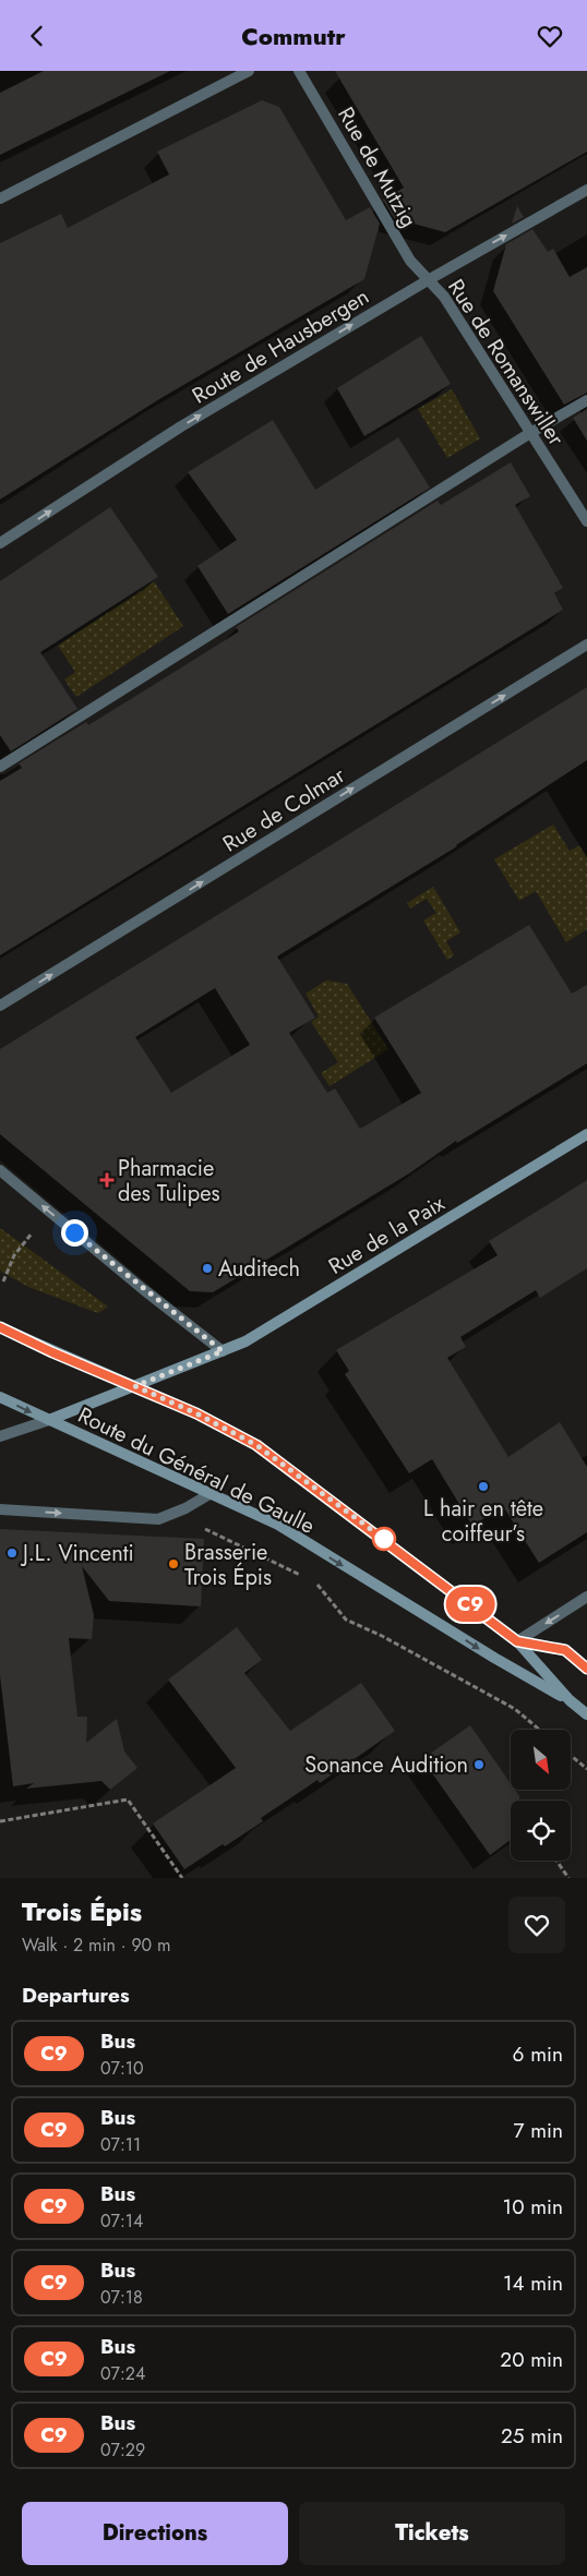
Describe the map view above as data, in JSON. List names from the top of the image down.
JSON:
{
  "streets": {
    "main road": ["Rue de la Paix", "Route du Général de Gaulle"],
    "street": [
      "Rue de Mutzig",
      "Route de Hausbergen",
      "Rue de Romanswiller",
      "Rue de Colmar"
    ]
  },
  "crossings": [
    ["Rue de Mutzig", "Route de Hausbergen"],
    ["Rue de Mutzig", "Rue de Romanswiller"],
    ["Route de Hausbergen", "Rue de Romanswiller"],
    ["Rue de la Paix", "Route du Général de Gaulle"]
  ],
  "one_way": ["Route de Hausbergen", "Rue de Colmar"],
  "places": {
    "health": ["Pharmacie des Tulipes"],
    "other": [
      "Auditech",
      "L hair en tête coiffeur’s",
      "J.L. Vincenti",
      "Brasserie Trois Épis",
      "Sonance Audition"
    ]
  },
  "lines": ["bus line C9"],
  "north": "bottom right",
  "page": {
    "header": "Commutr",
    "on_map": "C9",
    "heading": [
      ["Trois Épis", "Walk · 2 min · 90 m"],
      "Departures"
    ],
    "list": [
      {
        "mark": "C9",
        "name": "Bus",
        "note": "07:10",
        "value": "6 min"
      },
      {
        "mark": "C9",
        "name": "Bus",
        "note": "07:11",
        "value": "7 min"
      },
      {
        "mark": "C9",
        "name": "Bus",
        "note": "07:14",
        "value": "10 min"
      },
      {
        "mark": "C9",
        "name": "Bus",
        "note": "07:18",
        "value": "14 min"
      },
      {
        "mark": "C9",
        "name": "Bus",
        "note": "07:24",
        "value": "20 min"
      },
      {
        "mark": "C9",
        "name": "Bus",
        "note": "07:29",
        "value": "25 min"
      }
    ],
    "buttons": ["Directions", "Tickets"]
  }
}
